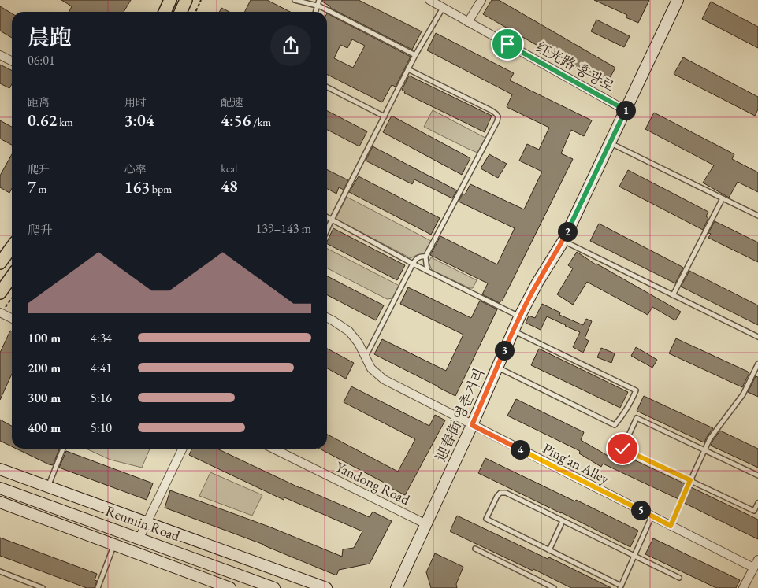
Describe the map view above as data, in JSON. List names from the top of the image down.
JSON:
{
  "streets": {
    "street": [
      "红光路 홍광로",
      "迎春街 영춘거리",
      "Ping'an Alley",
      "Yandong Road",
      "Renmin Road"
    ]
  },
  "crossings": [
    ["红光路 홍광로", "迎春街 영춘거리"],
    ["迎春街 영춘거리", "Ping'an Alley"],
    ["迎春街 영춘거리", "Yandong Road"]
  ],
  "page": {
    "heading": ["晨跑", "06:01"],
    "stats": [
      ["距离", "0.62 km"],
      ["用时", "3:04"],
      ["配速", "4:56 /km"],
      ["爬升", "7 m"],
      ["心率", "163 bpm"],
      ["kcal", "48"]
    ],
    "pins": [
      "1",
      "2",
      "3",
      "4",
      "5"
    ],
    "chart": ["爬升", "139–143 m"],
    "list": [
      {
        "name": "100 m",
        "note": "4:34"
      },
      {
        "name": "200 m",
        "note": "4:41"
      },
      {
        "name": "300 m",
        "note": "5:16"
      },
      {
        "name": "400 m",
        "note": "5:10"
      }
    ]
  }
}
